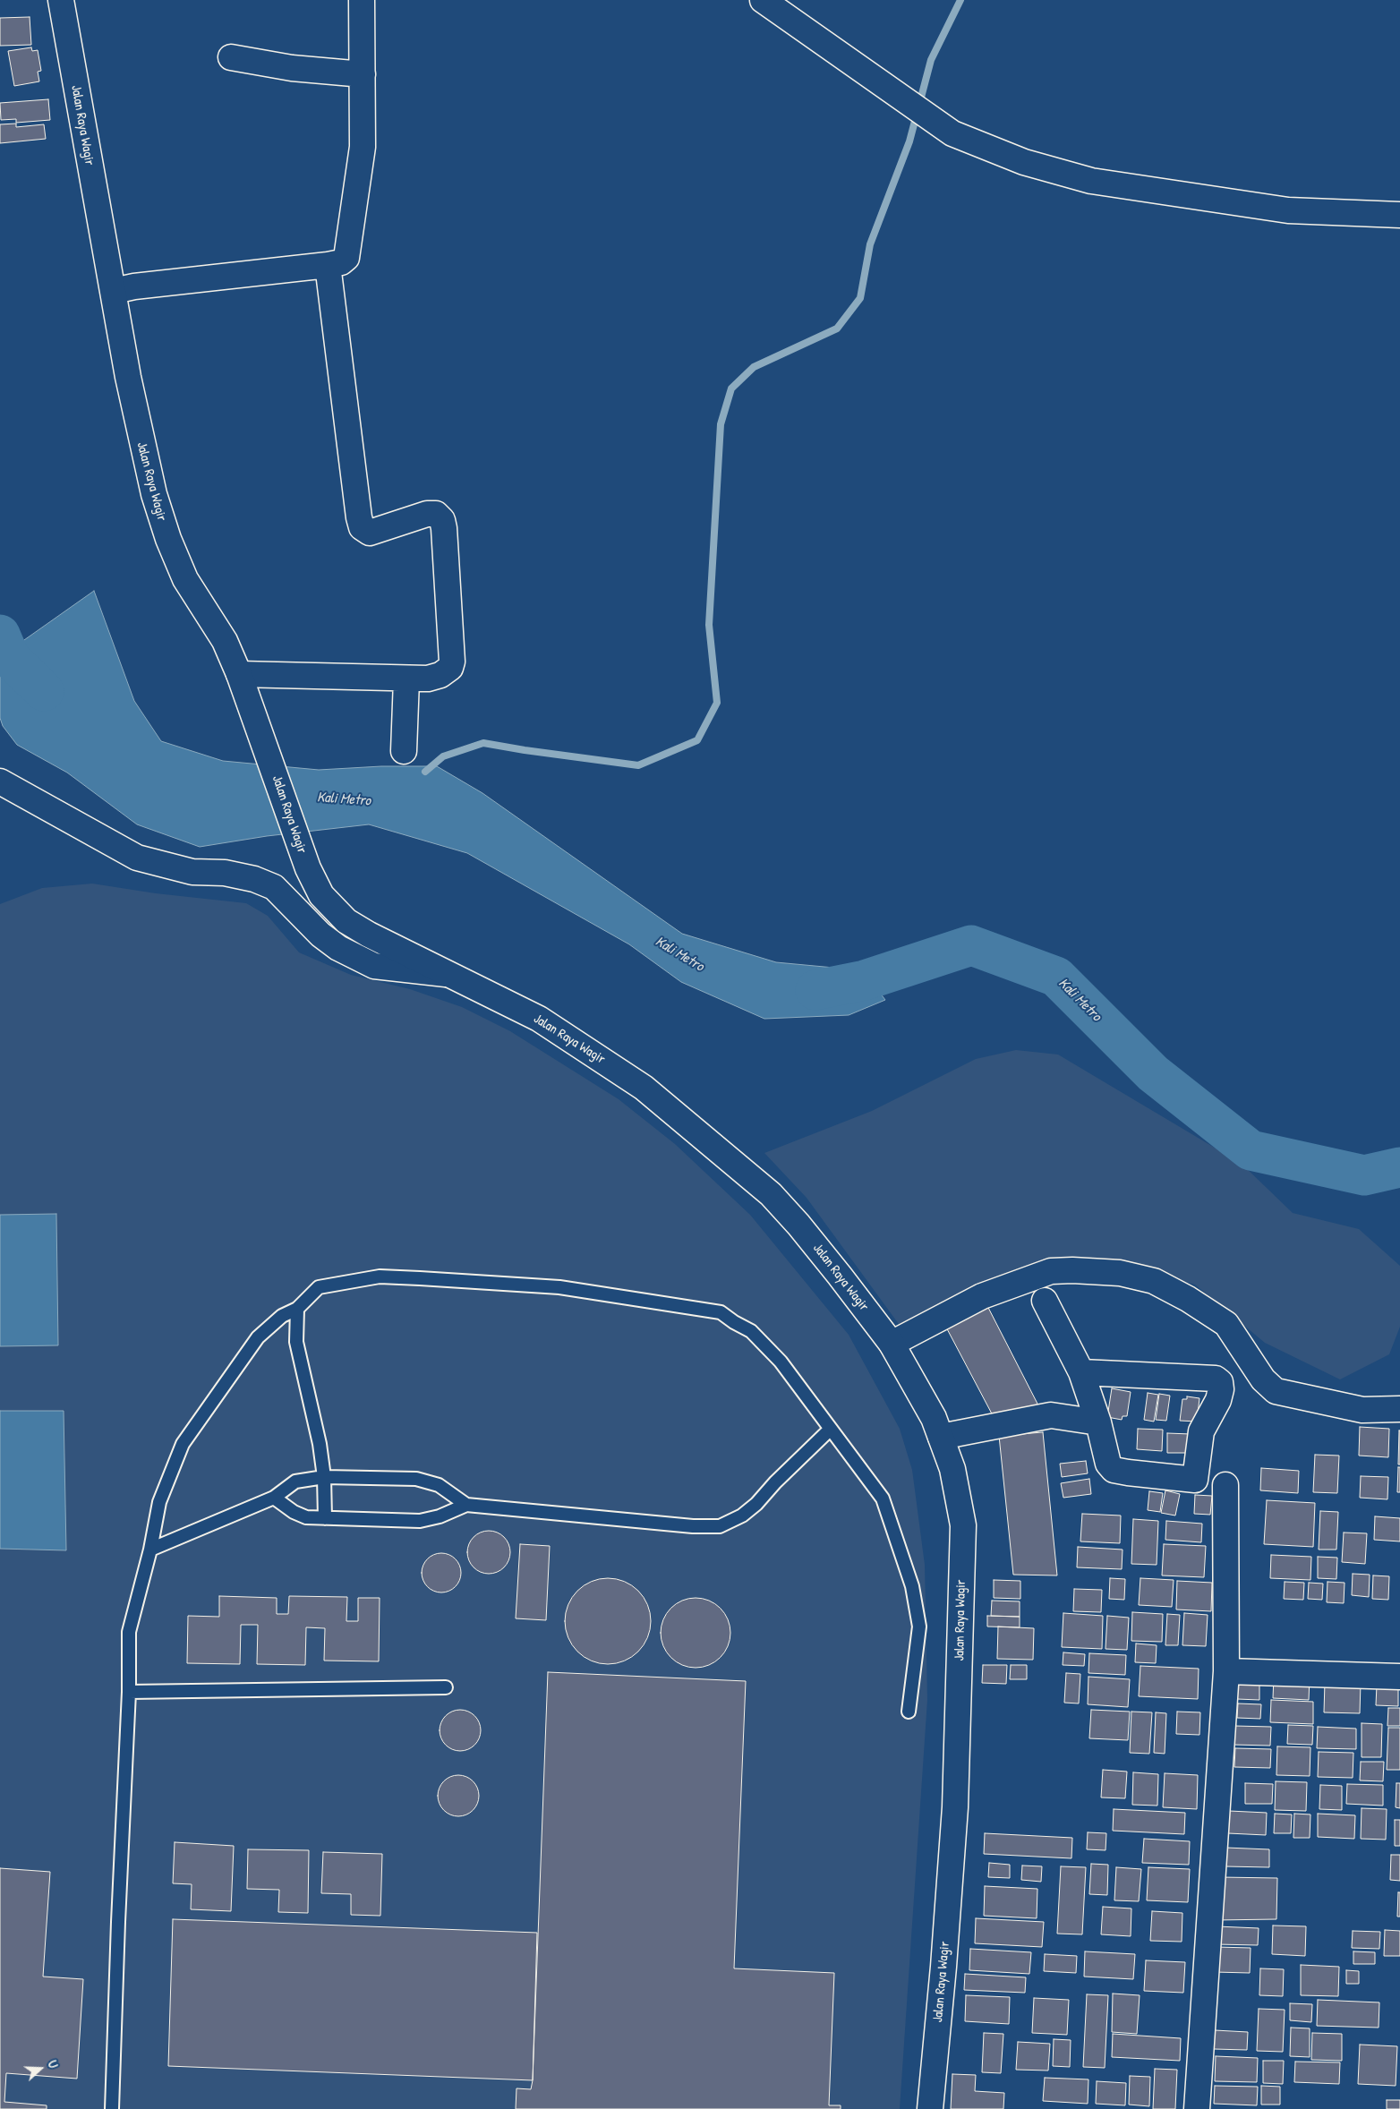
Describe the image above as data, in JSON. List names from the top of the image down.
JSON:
{
  "streets": {
    "street": ["Jalan Raya Wagir"]
  },
  "water": ["Kali Metro"],
  "north": "right"
}
